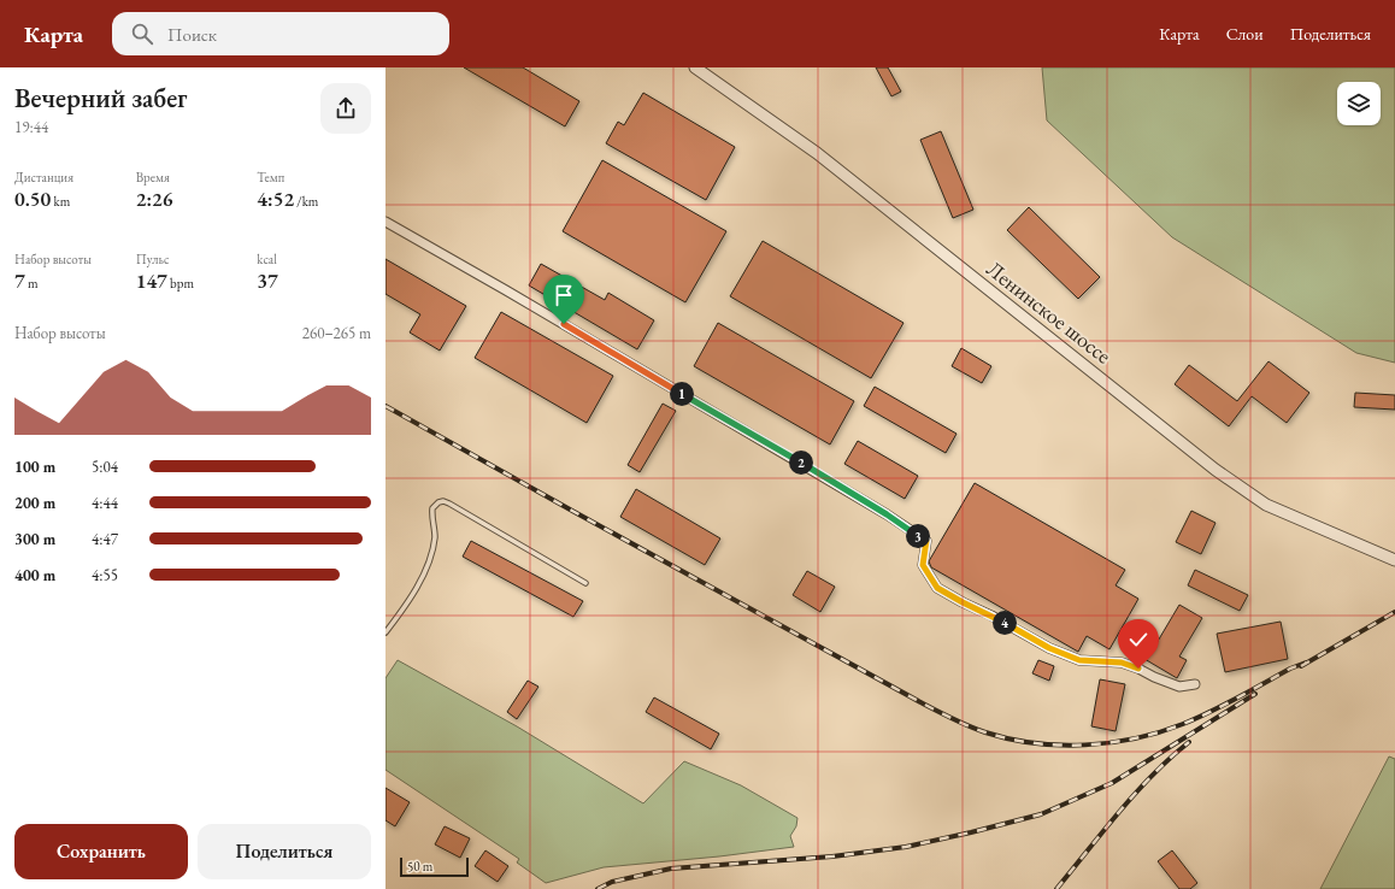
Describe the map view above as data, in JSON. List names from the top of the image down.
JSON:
{
  "streets": {
    "street": ["Ленинское шоссе"]
  },
  "scale_bar": "50 m",
  "page": {
    "header": "Карта",
    "search": "Поиск",
    "nav": ["Карта", "Слои", "Поделиться"],
    "heading": ["Вечерний забег", "19:44"],
    "stats": [
      ["Дистанция", "0.50 km"],
      ["Время", "2:26"],
      ["Темп", "4:52 /km"],
      ["Набор высоты", "7 m"],
      ["Пульс", "147 bpm"],
      ["kcal", "37"]
    ],
    "chart": ["Набор высоты", "260–265 m"],
    "pins": [
      "1",
      "2",
      "3",
      "4"
    ],
    "list": [
      {
        "name": "100 m",
        "note": "5:04"
      },
      {
        "name": "200 m",
        "note": "4:44"
      },
      {
        "name": "300 m",
        "note": "4:47"
      },
      {
        "name": "400 m",
        "note": "4:55"
      }
    ],
    "buttons": ["Сохранить", "Поделиться"],
    "scale": "50 m"
  }
}
